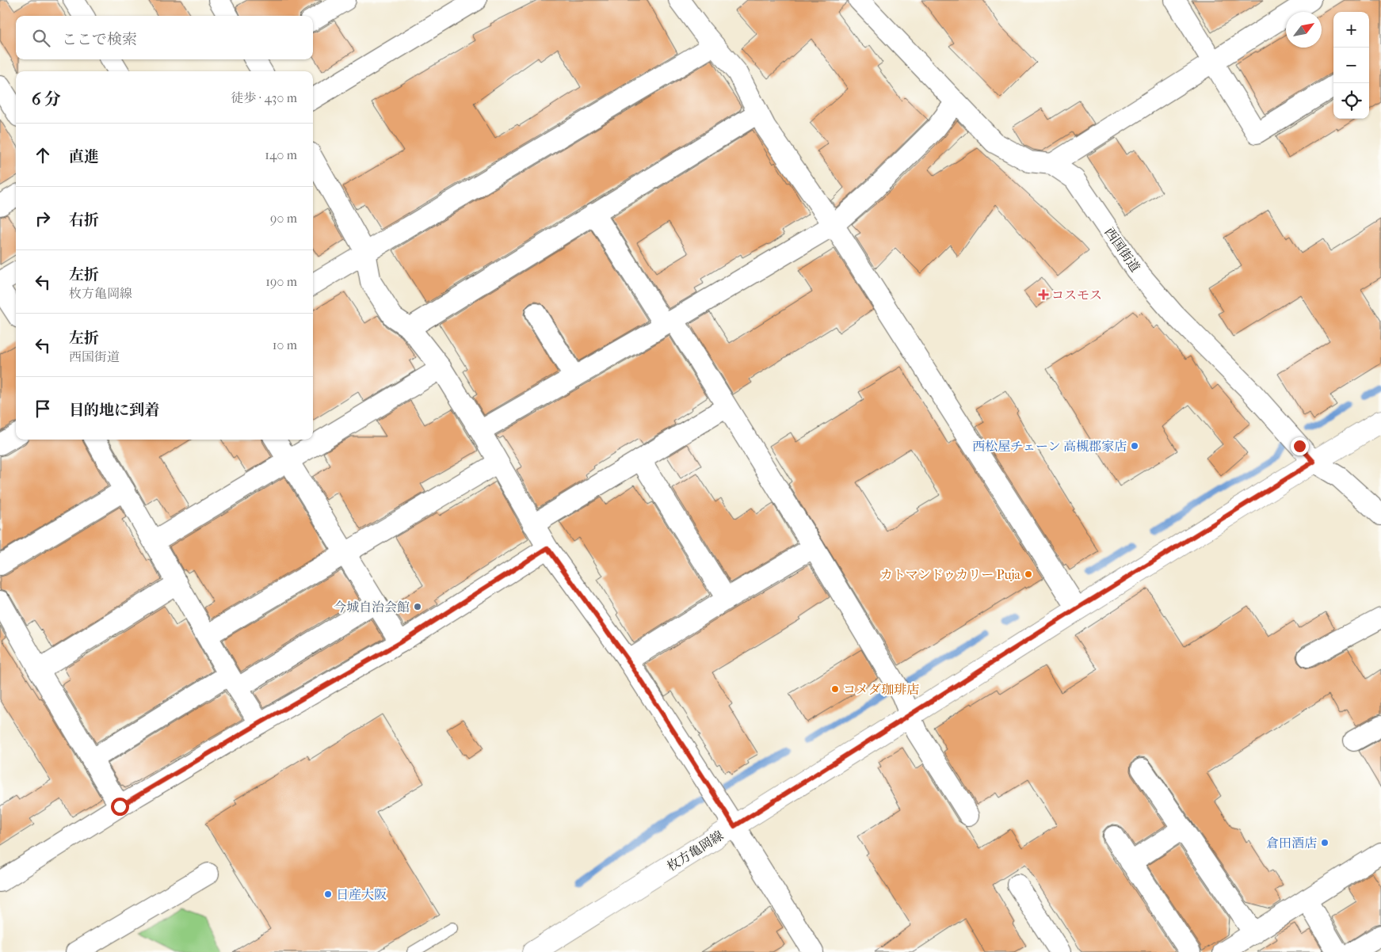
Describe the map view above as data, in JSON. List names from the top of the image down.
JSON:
{
  "streets": {
    "main road": ["枚方亀岡線"],
    "street": ["西国街道"]
  },
  "crossings": [
    ["西国街道", "枚方亀岡線"]
  ],
  "places": {
    "health": ["コスモス"],
    "other": [
      "西松屋チェーン 高槻郡家店",
      "カトマンドゥカリー Puja",
      "今城自治会館",
      "コメダ珈琲店",
      "倉田酒店",
      "日産大阪"
    ]
  },
  "north": "top right",
  "page": {
    "map_buttons": ["+", "−"],
    "search": "ここで検索",
    "heading": ["6 分", "徒歩 · 430 m"],
    "list": [
      ["直進", "140 m"],
      ["右折", "90 m"],
      ["左折", "枚方亀岡線", "190 m"],
      ["左折", "西国街道", "10 m"],
      "目的地に到着"
    ]
  }
}
